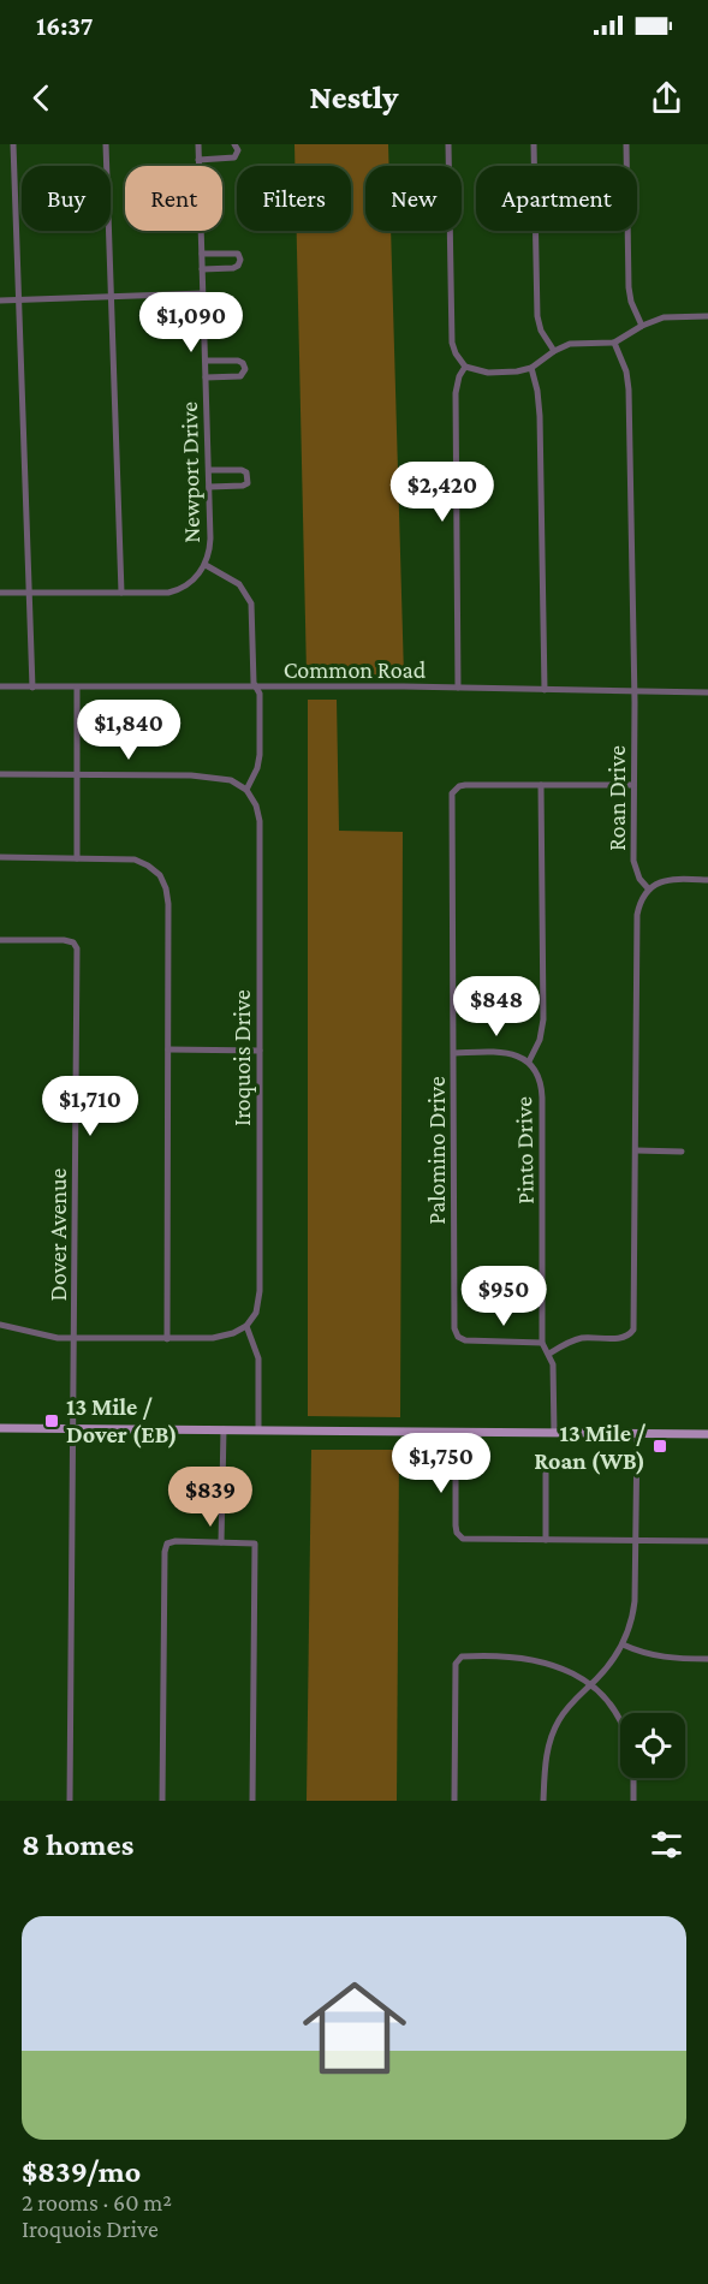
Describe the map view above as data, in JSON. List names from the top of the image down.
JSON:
{
  "streets": {
    "street": [
      "Newport Drive",
      "Common Road",
      "Roan Drive",
      "Iroquois Drive",
      "Palomino Drive",
      "Pinto Drive",
      "Dover Avenue"
    ]
  },
  "crossings": [
    ["Newport Drive", "Common Road"],
    ["Common Road", "Roan Drive"],
    ["Palomino Drive", "Pinto Drive"]
  ],
  "places": {
    "transit": ["13 Mile / Dover (EB)", "13 Mile / Roan (WB)"]
  },
  "page": {
    "status": "16:37",
    "header": "Nestly",
    "chip": [
      "Buy",
      "Rent",
      "Filters",
      "New",
      "Apartment"
    ],
    "price": [
      "$1,090",
      "$2,420",
      "$1,840",
      "$848",
      "$1,710",
      "$950",
      "$1,750",
      "$839"
    ],
    "heading": "8 homes",
    "list": [
      {
        "name": "$839/mo",
        "note": "2 rooms · 60 m² · Iroquois Drive"
      }
    ]
  }
}
